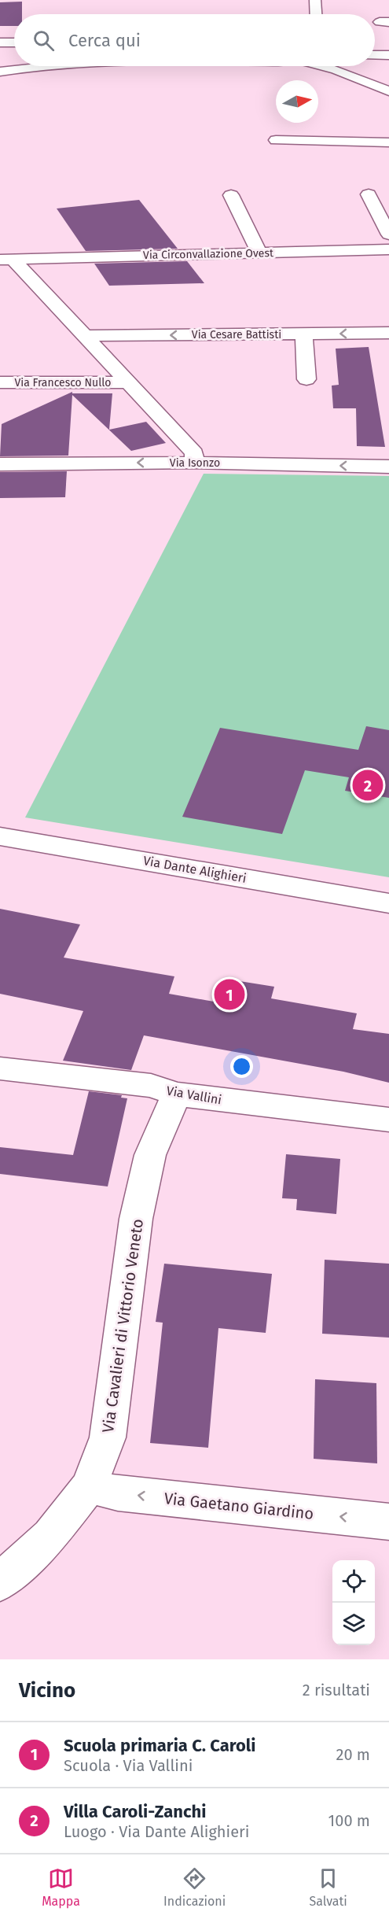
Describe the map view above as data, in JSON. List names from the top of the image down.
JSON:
{
  "streets": {
    "street": [
      "Via Circonvallazione Ovest",
      "Via Cesare Battisti",
      "Via Francesco Nullo",
      "Via Isonzo",
      "Via Dante Alighieri",
      "Via Vallini",
      "Via Cavalieri di Vittorio Veneto",
      "Via Gaetano Giardino"
    ]
  },
  "crossings": [
    ["Via Vallini", "Via Cavalieri di Vittorio Veneto"],
    ["Via Cavalieri di Vittorio Veneto", "Via Gaetano Giardino"]
  ],
  "one_way": ["Via Isonzo", "Via Gaetano Giardino"],
  "north": "right",
  "page": {
    "search": "Cerca qui",
    "pins": ["2", "1"],
    "heading": ["Vicino", "2 risultati"],
    "list": [
      {
        "mark": "1",
        "name": "Scuola primaria C. Caroli",
        "note": "Scuola · Via Vallini",
        "value": "20 m"
      },
      {
        "mark": "2",
        "name": "Villa Caroli-Zanchi",
        "note": "Luogo · Via Dante Alighieri",
        "value": "100 m"
      }
    ],
    "nav": ["Mappa", "Indicazioni", "Salvati"]
  }
}
